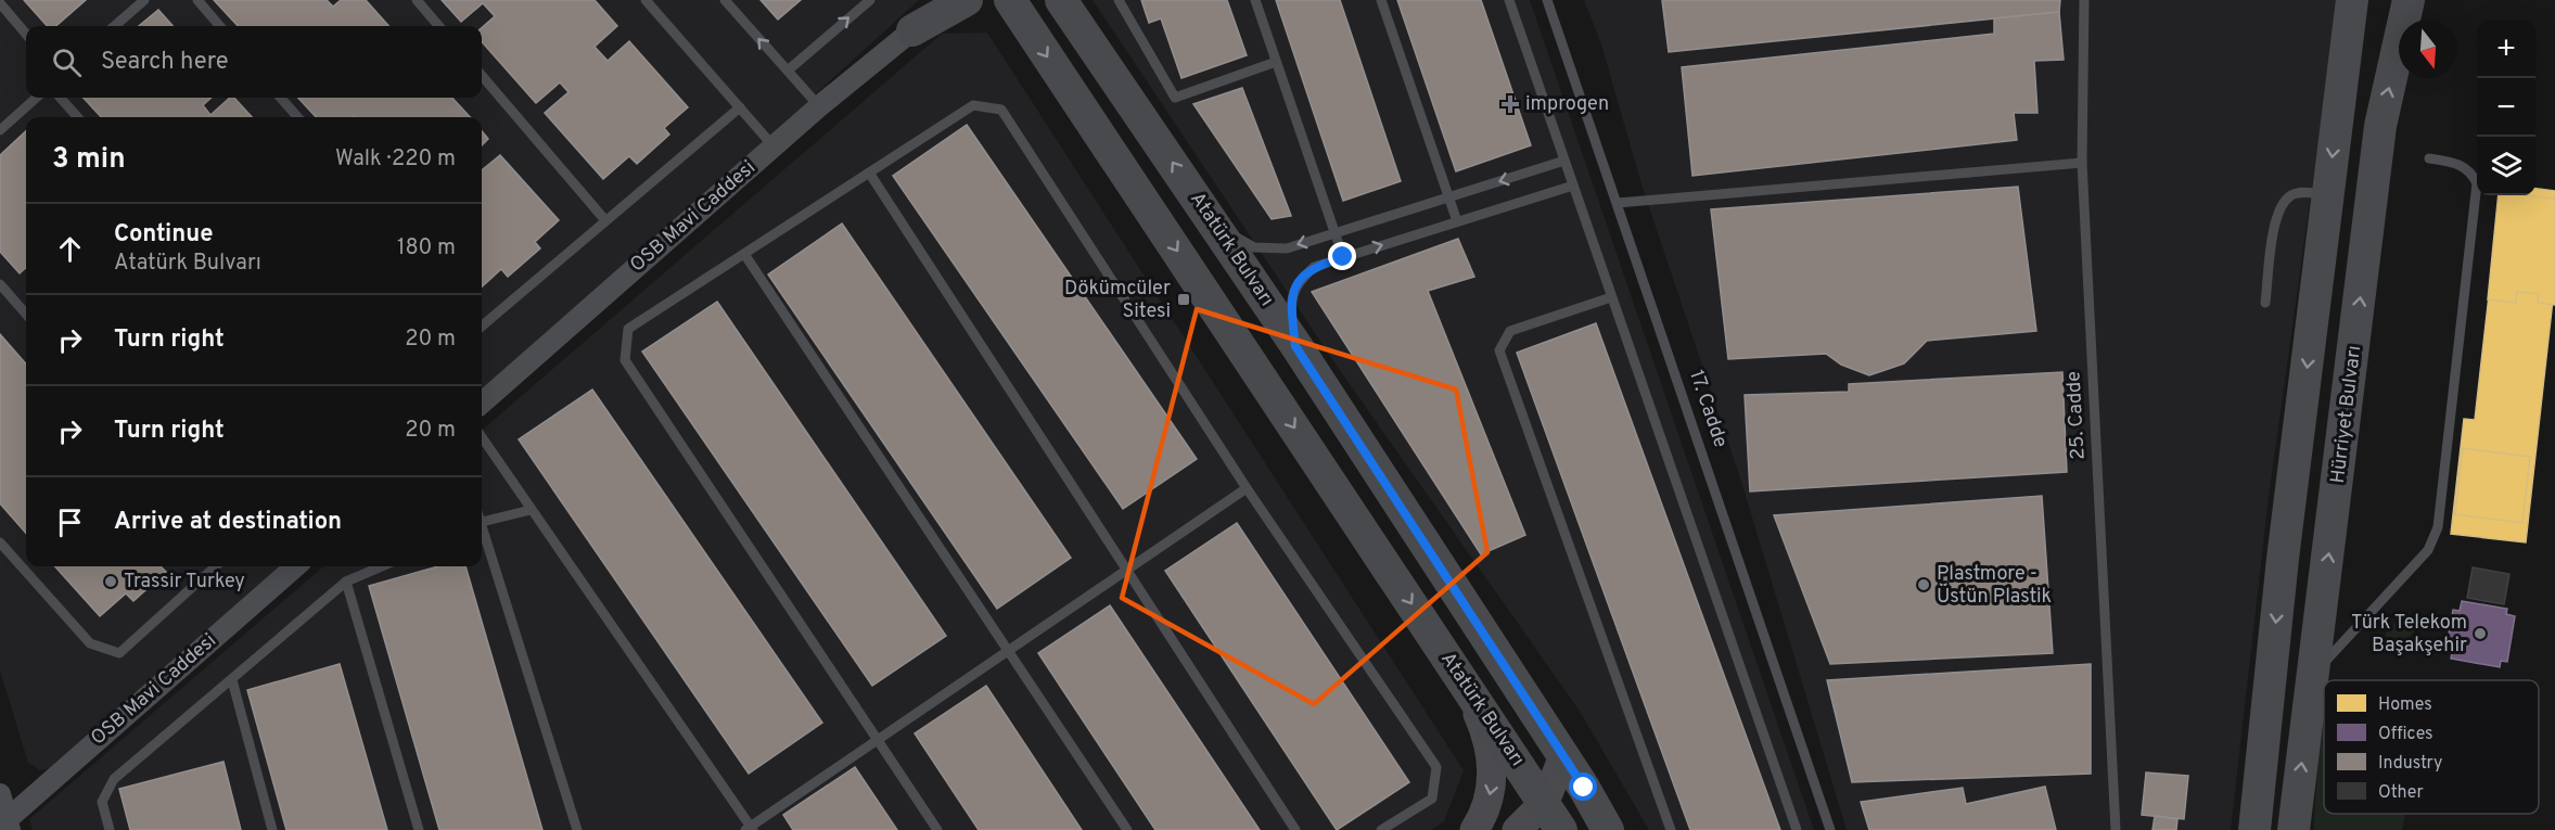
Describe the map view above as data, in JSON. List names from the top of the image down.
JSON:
{
  "streets": {
    "main road": ["Atatürk Bulvarı", "Hürriyet Bulvarı"],
    "street": ["OSB Mavi Caddesi"],
    "lane": ["17. Cadde", "25. Cadde"]
  },
  "places": {
    "health": ["improgen"],
    "transit": ["Dökümcüler Sitesi"],
    "other": ["Trassir Turkey", "Plastmore - Üstün Plastik", "Türk Telekom Başakşehir"]
  },
  "legend": [
    "Homes",
    "Offices",
    "Industry",
    "Other"
  ],
  "north": "bottom",
  "page": {
    "map_buttons": ["+", "−"],
    "search": "Search here",
    "heading": ["3 min", "Walk · 220 m"],
    "list": [
      ["Continue", "Atatürk Bulvarı", "180 m"],
      ["Turn right", "20 m"],
      ["Turn right", "20 m"],
      "Arrive at destination"
    ]
  }
}
